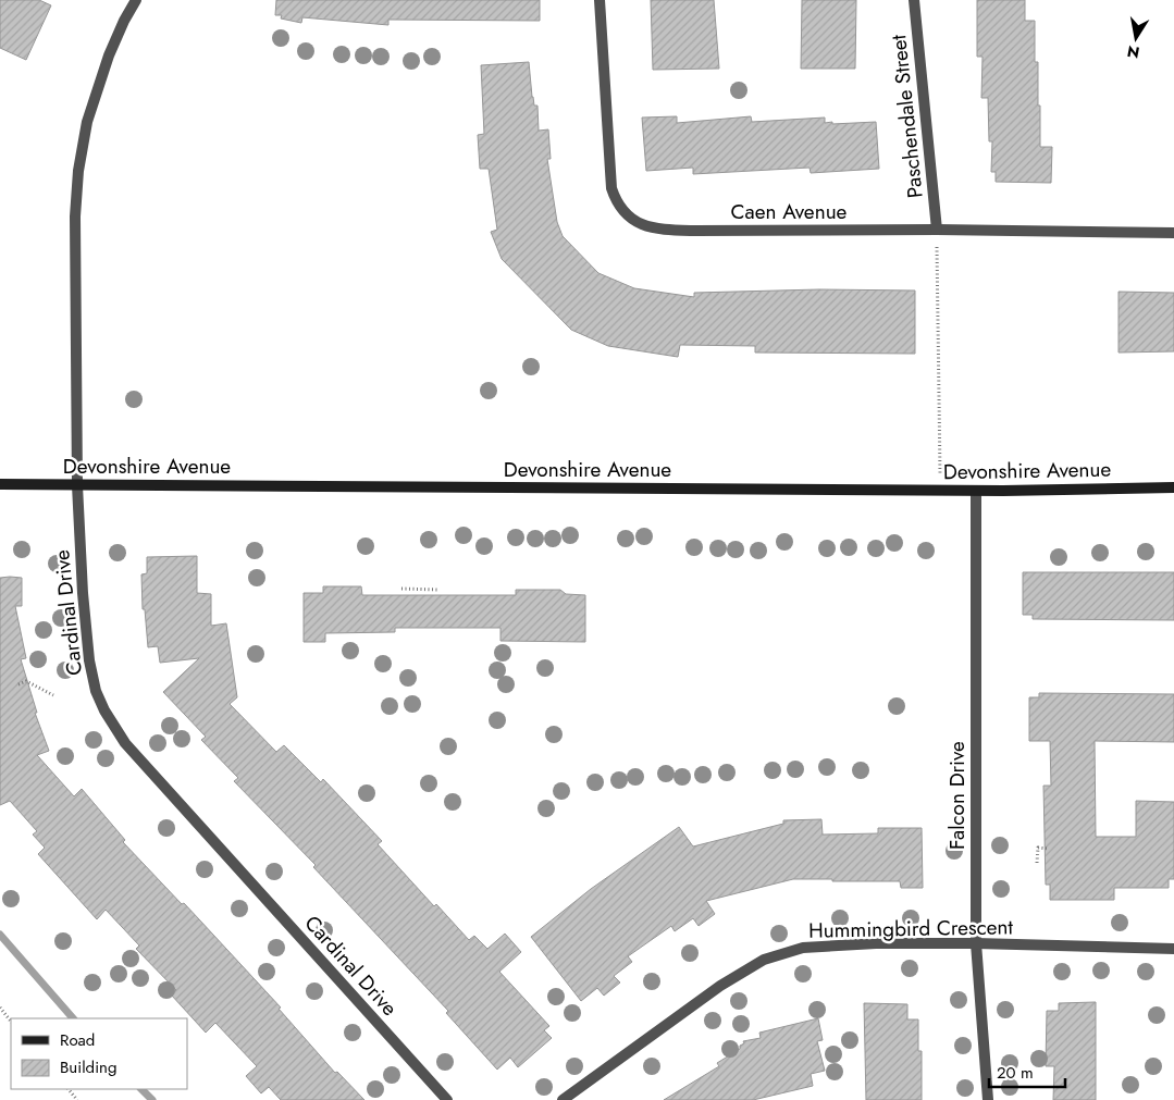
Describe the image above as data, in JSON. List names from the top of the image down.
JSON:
{
  "streets": {
    "main road": ["Devonshire Avenue"],
    "street": [
      "Paschendale Street",
      "Caen Avenue",
      "Cardinal Drive",
      "Falcon Drive",
      "Hummingbird Crescent"
    ]
  },
  "crossings": [
    ["Paschendale Street", "Caen Avenue"],
    ["Devonshire Avenue", "Cardinal Drive"],
    ["Devonshire Avenue", "Falcon Drive"],
    ["Falcon Drive", "Hummingbird Crescent"]
  ],
  "legend": ["Road", "Building"],
  "scale_bar": "20 m",
  "north": "bottom"
}
